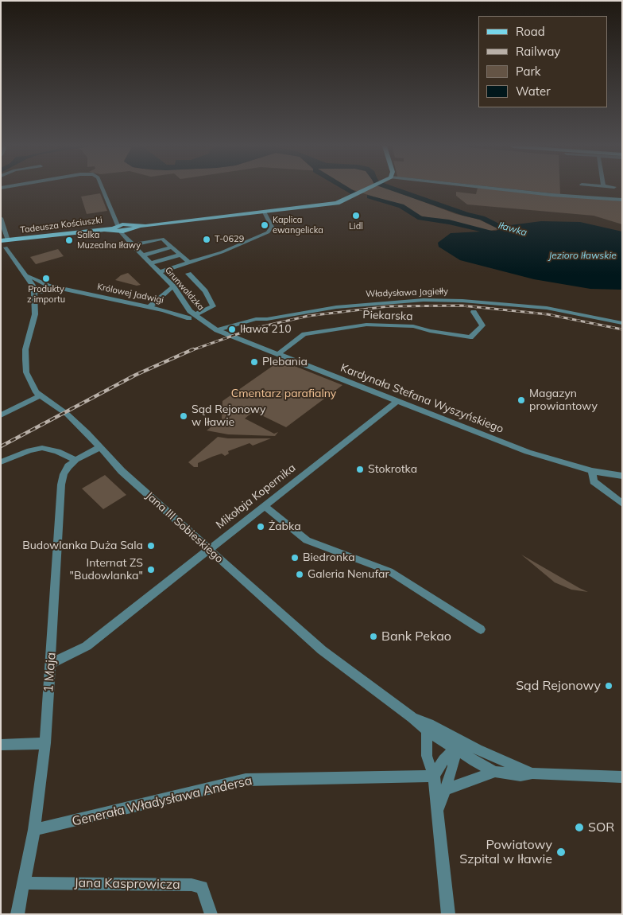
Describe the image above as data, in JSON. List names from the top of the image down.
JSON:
{
  "streets": {
    "main road": ["Tadeusza Kościuszki"],
    "street": [
      "Grunwaldzka",
      "Władysława Jagiełły",
      "Królowej Jadwigi",
      "Piekarska",
      "Kardynała Stefana Wyszyńskiego",
      "Mikołaja Kopernika",
      "Jana III Sobieskiego",
      "1 Maja",
      "Generała Władysława Andersa",
      "Jana Kasprowicza"
    ]
  },
  "crossings": [
    ["Tadeusza Kościuszki", "Grunwaldzka"],
    ["Tadeusza Kościuszki", "Królowej Jadwigi"],
    ["Grunwaldzka", "Władysława Jagiełły"],
    ["Grunwaldzka", "Królowej Jadwigi"],
    ["Grunwaldzka", "Kardynała Stefana Wyszyńskiego"],
    ["Władysława Jagiełły", "Kardynała Stefana Wyszyńskiego"],
    ["Królowej Jadwigi", "Jana III Sobieskiego"],
    ["Piekarska", "Kardynała Stefana Wyszyńskiego"],
    ["Kardynała Stefana Wyszyńskiego", "Mikołaja Kopernika"],
    ["Mikołaja Kopernika", "Jana III Sobieskiego"],
    ["Mikołaja Kopernika", "1 Maja"],
    ["Jana III Sobieskiego", "1 Maja"],
    ["1 Maja", "Generała Władysława Andersa"],
    ["1 Maja", "Jana Kasprowicza"]
  ],
  "water": ["Iławka", "Jezioro Iławskie"],
  "parks": ["Cmentarz parafialny"],
  "places": [
    "Lidl",
    "Kaplica ewangelicka",
    "T-0629",
    "Salka Muzealna Iławy",
    "Produkty z importu",
    "Iława 210",
    "Plebania",
    "Magazyn prowiantowy",
    "Sąd Rejonowy w Iławie",
    "Stokrotka",
    "Żabka",
    "Budowlanka Duża Sala",
    "Biedronka",
    "Internat ZS \"Budowlanka\"",
    "Galeria Nenufar",
    "Bank Pekao",
    "Sąd Rejonowy",
    "SOR",
    "Powiatowy Szpital w Iławie"
  ],
  "legend": [
    "Road",
    "Railway",
    "Park",
    "Water"
  ]
}
